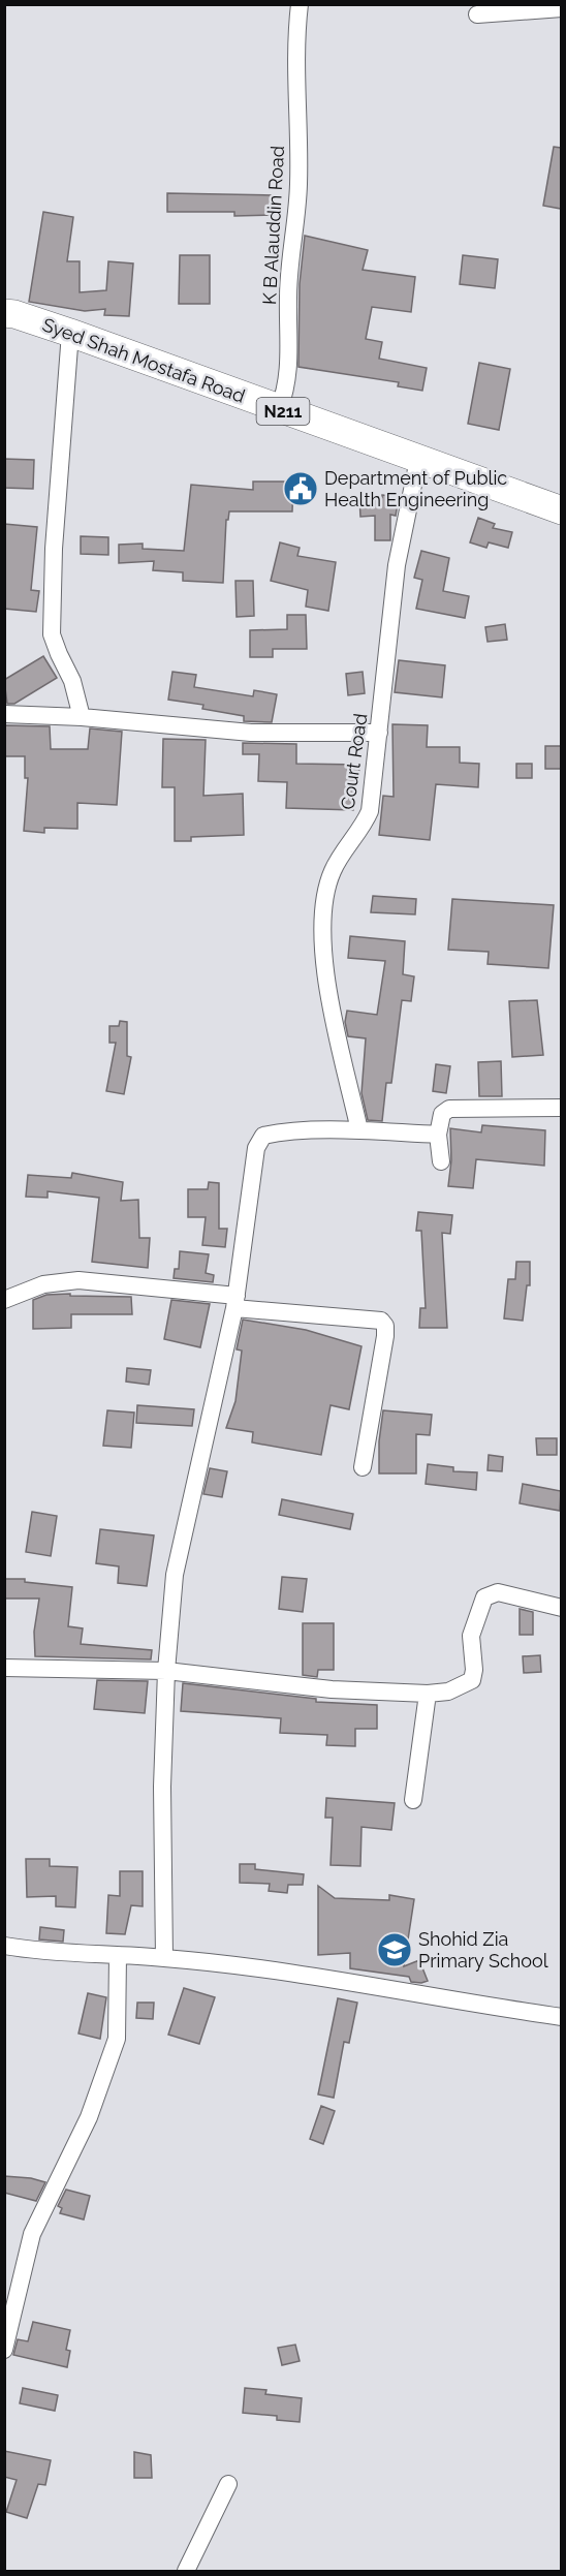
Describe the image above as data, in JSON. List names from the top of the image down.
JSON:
{
  "streets": {
    "highway": ["Syed Shah Mostafa Road", "N211"],
    "street": ["K B Alauddin Road", "Court Road"]
  },
  "crossings": [
    ["K B Alauddin Road", "Syed Shah Mostafa Road"],
    ["Syed Shah Mostafa Road", "Court Road"]
  ],
  "places": {
    "public building": ["Department of Public Health Engineering"],
    "school or university": ["Shohid Zia Primary School"]
  }
}
